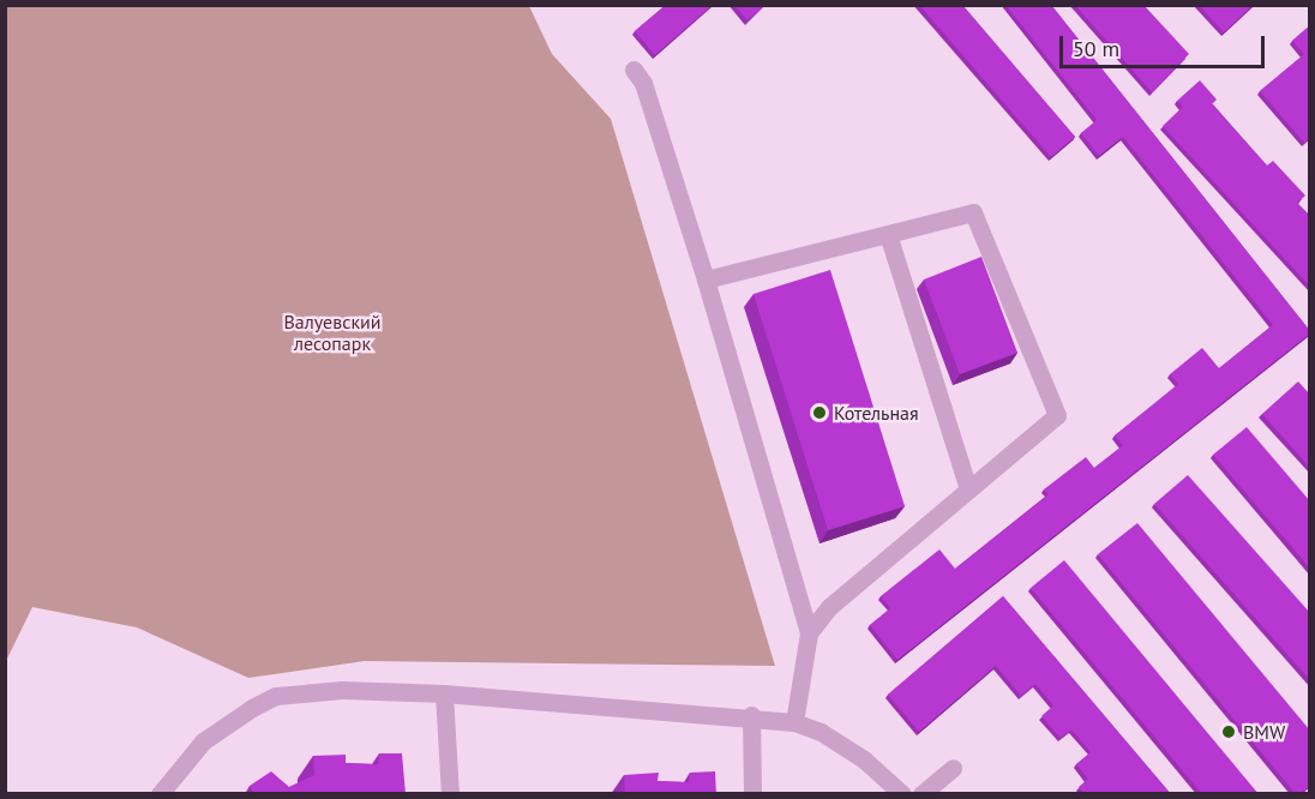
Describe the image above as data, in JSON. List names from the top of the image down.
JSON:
{
  "parks": ["Валуевский лесопарк"],
  "places": ["Котельная", "BMW"],
  "scale_bar": "50 m"
}
